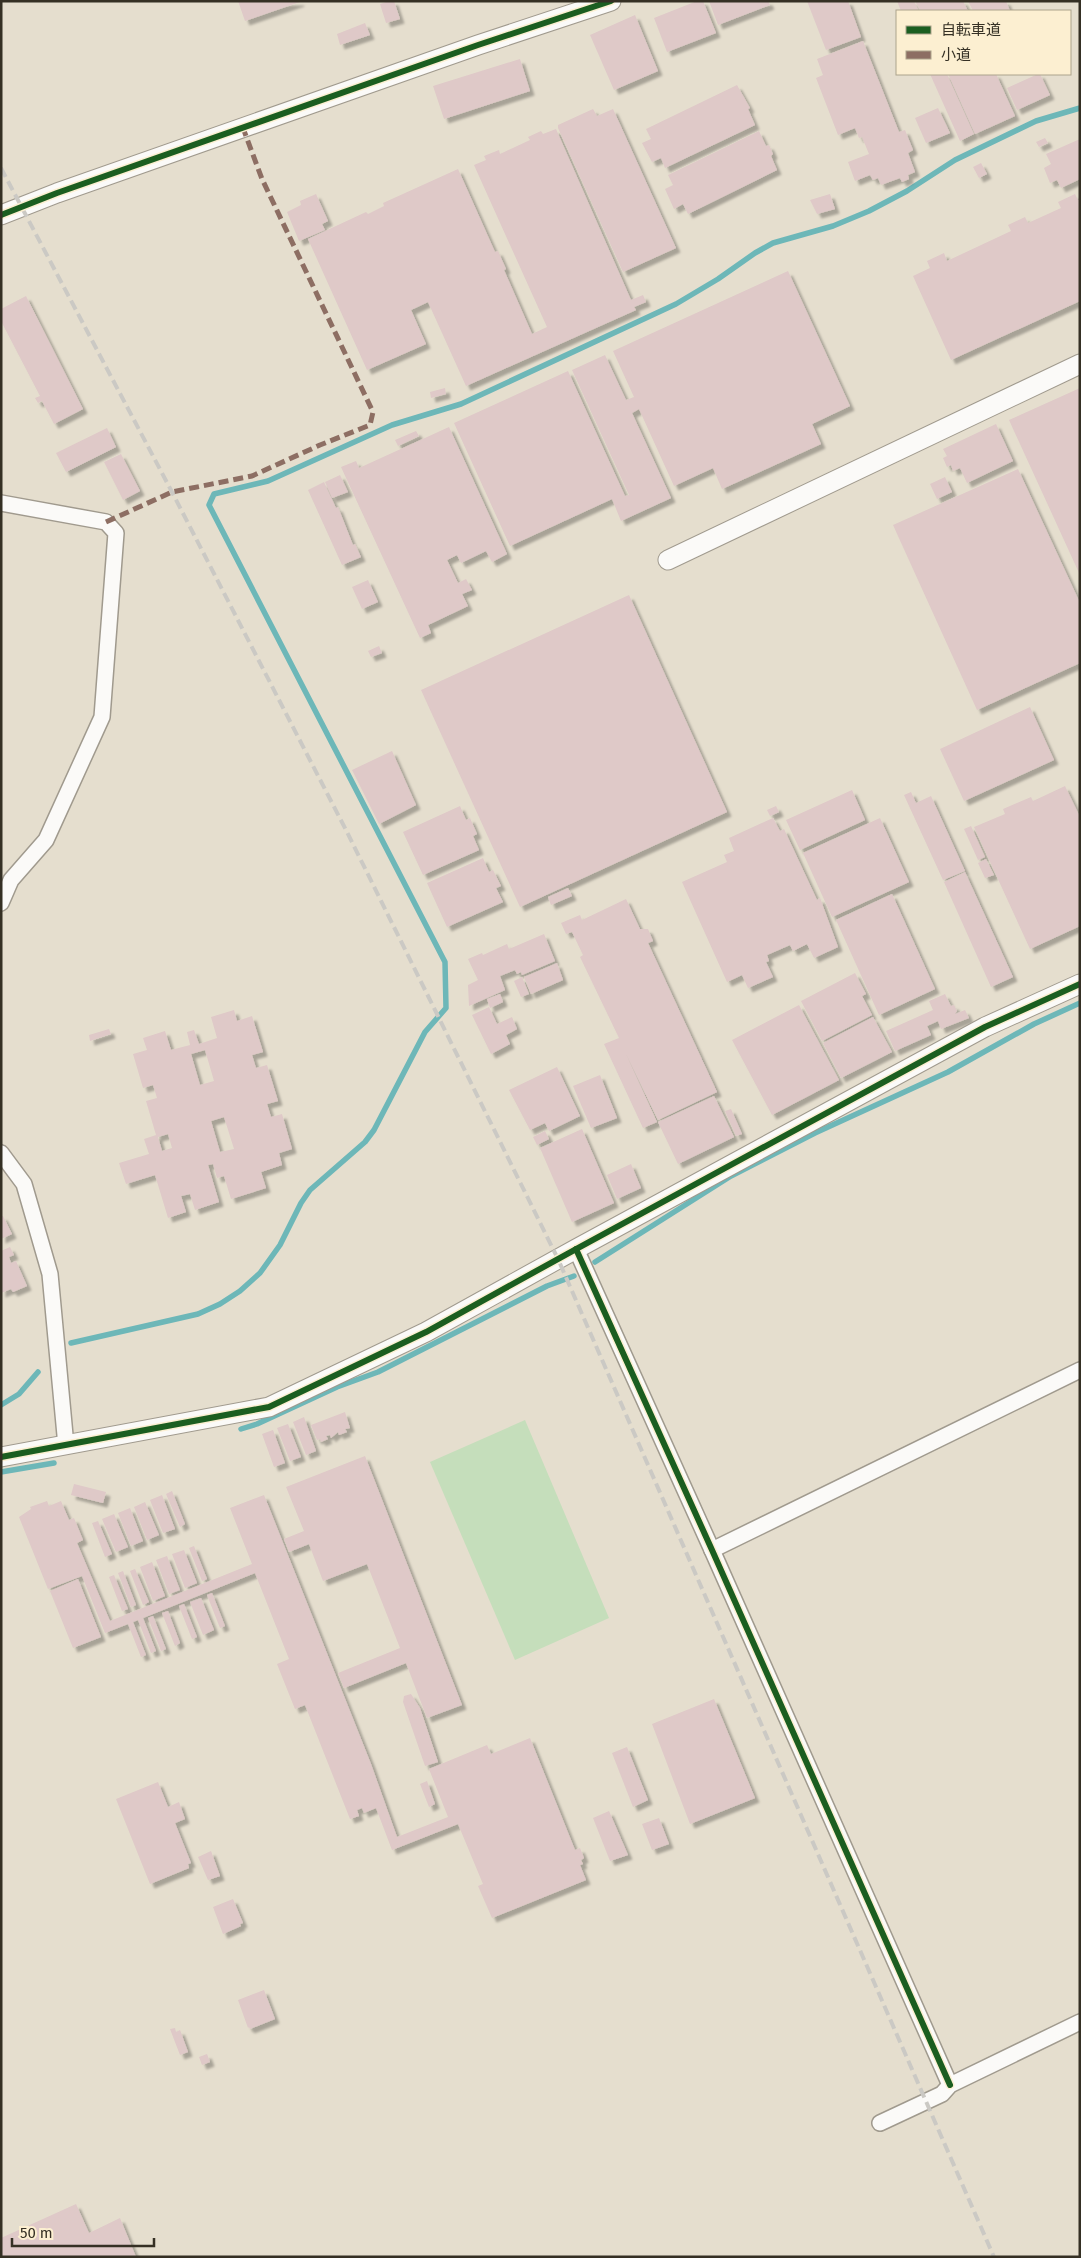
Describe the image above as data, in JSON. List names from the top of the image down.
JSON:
{
  "legend": ["自転車道", "小道"],
  "scale_bar": "50 m"
}
